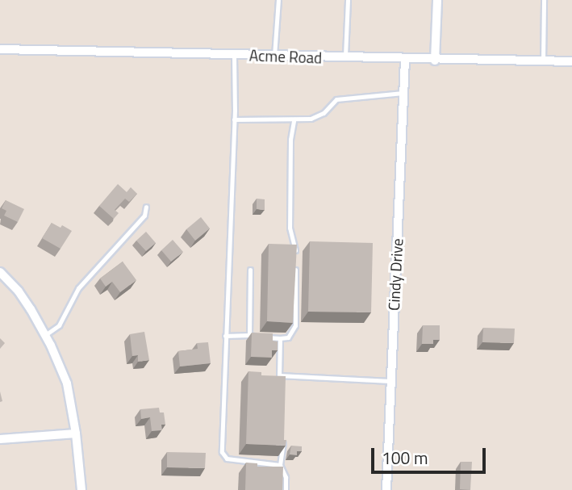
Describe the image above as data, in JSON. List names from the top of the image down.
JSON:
{
  "streets": {
    "street": ["Acme Road", "Cindy Drive"]
  },
  "crossings": [
    ["Acme Road", "Cindy Drive"]
  ],
  "scale_bar": "100 m"
}
